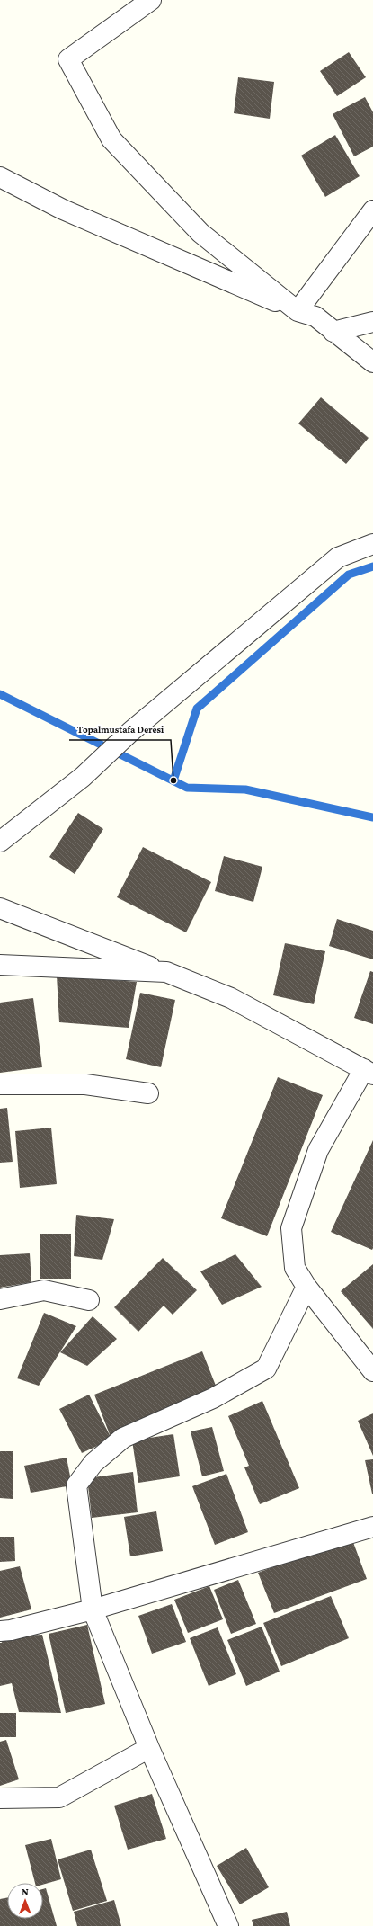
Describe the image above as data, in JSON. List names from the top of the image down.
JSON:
{
  "places": ["Topalmustafa Deresi"],
  "north": "top"
}
